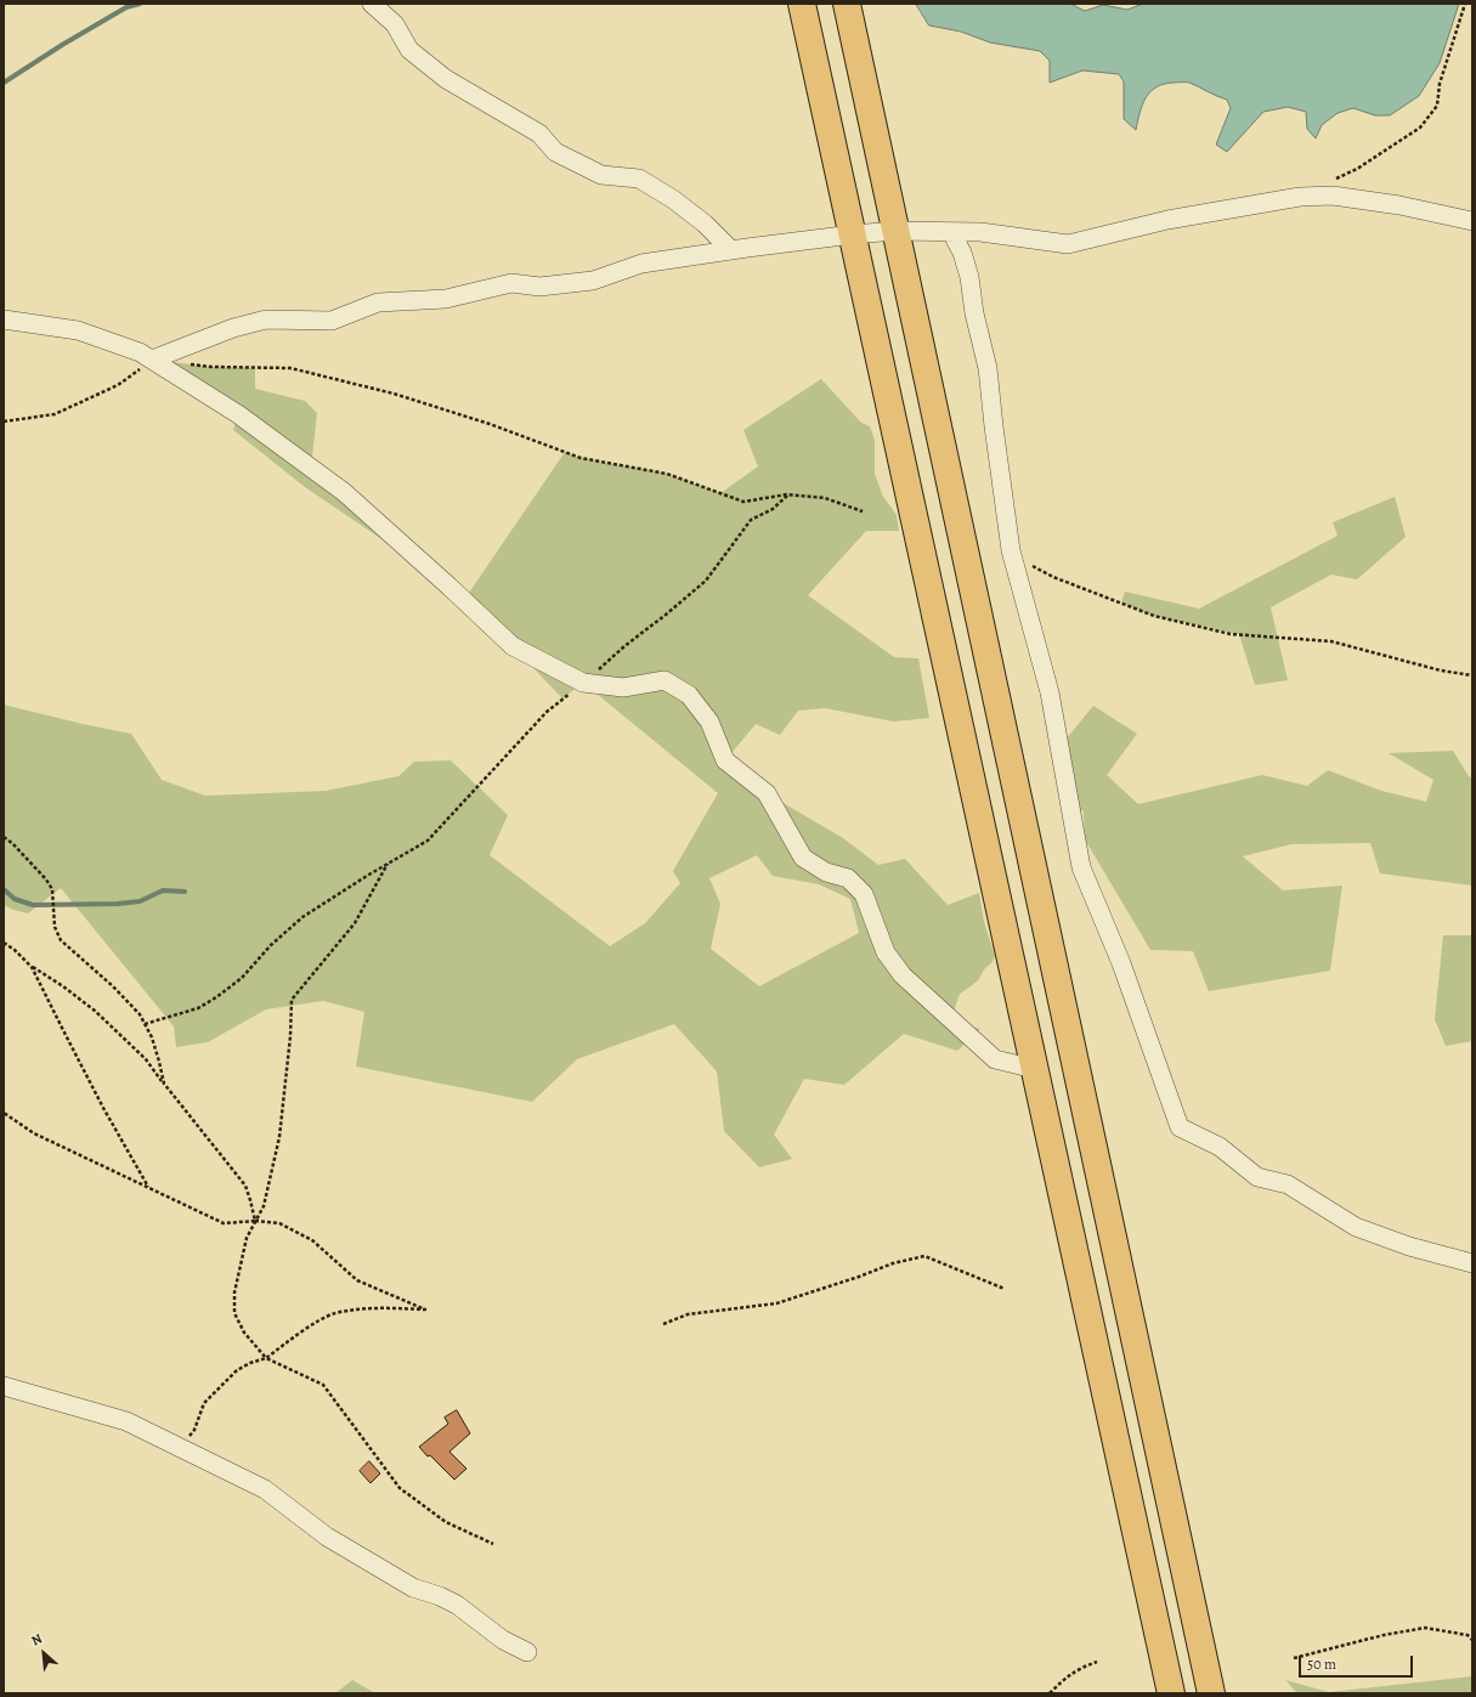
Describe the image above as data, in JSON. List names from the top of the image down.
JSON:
{
  "scale_bar": "50 m",
  "north": "top left"
}
